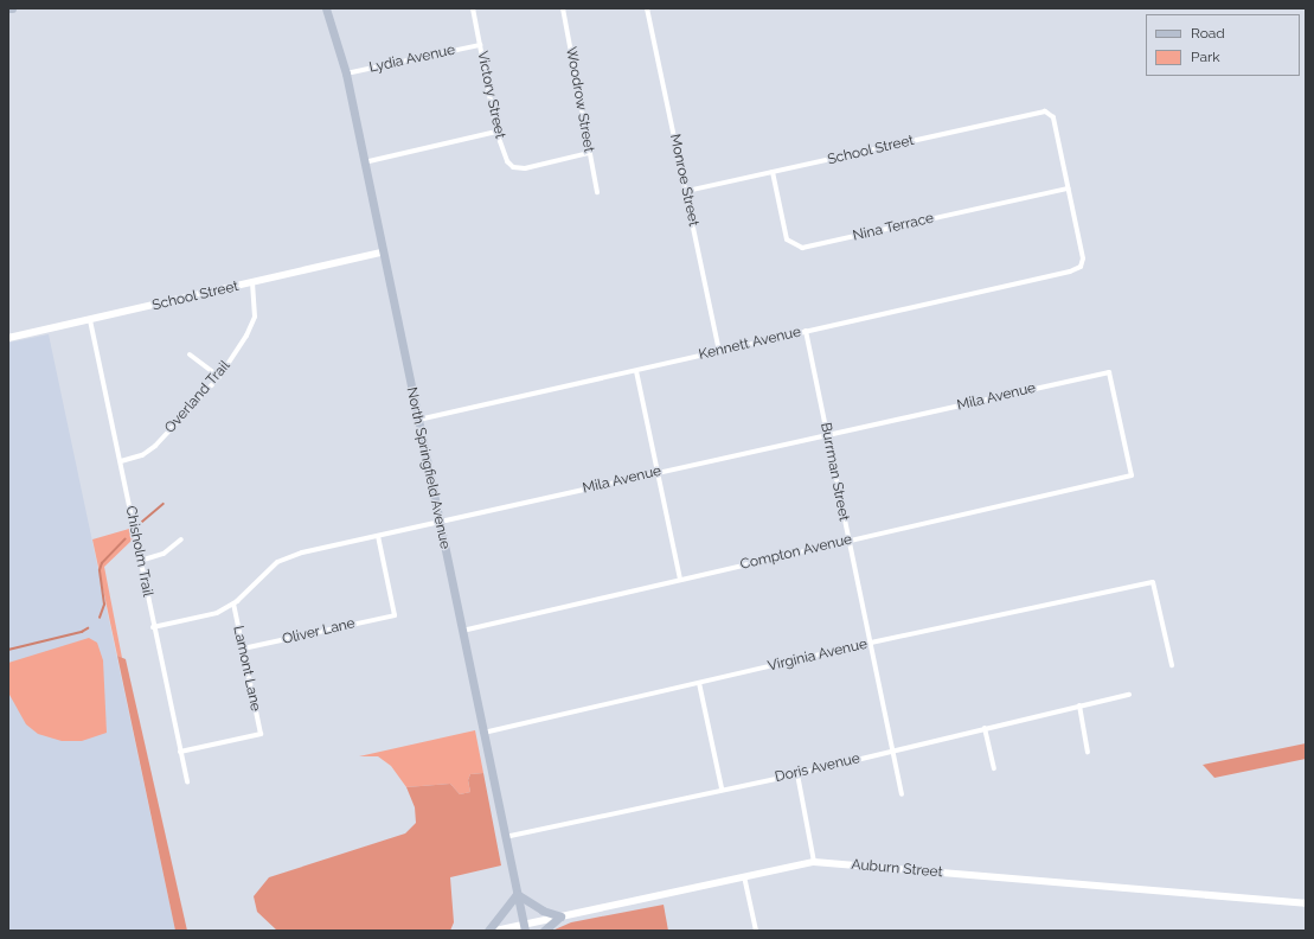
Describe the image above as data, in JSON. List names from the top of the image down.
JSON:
{
  "streets": {
    "main road": ["School Street", "North Springfield Avenue", "Auburn Street"],
    "street": [
      "Lydia Avenue",
      "Victory Street",
      "Woodrow Street",
      "Monroe Street",
      "Nina Terrace",
      "Kennett Avenue",
      "Overland Trail",
      "Mila Avenue",
      "Burrman Street",
      "Chisholm Trail",
      "Compton Avenue",
      "Oliver Lane",
      "Virginia Avenue",
      "Lamont Lane",
      "Doris Avenue"
    ]
  },
  "crossings": [
    ["Lydia Avenue", "Victory Street"],
    ["Lydia Avenue", "North Springfield Avenue"],
    ["Victory Street", "Woodrow Street"],
    ["School Street", "Monroe Street"],
    ["School Street", "Nina Terrace"],
    ["School Street", "Kennett Avenue"],
    ["School Street", "Overland Trail"],
    ["School Street", "North Springfield Avenue"],
    ["School Street", "Chisholm Trail"],
    ["Monroe Street", "Kennett Avenue"],
    ["Nina Terrace", "Kennett Avenue"],
    ["Kennett Avenue", "North Springfield Avenue"],
    ["Kennett Avenue", "Burrman Street"],
    ["Overland Trail", "Chisholm Trail"],
    ["Mila Avenue", "North Springfield Avenue"],
    ["Mila Avenue", "Burrman Street"],
    ["Mila Avenue", "Chisholm Trail"],
    ["Mila Avenue", "Compton Avenue"],
    ["Mila Avenue", "Oliver Lane"],
    ["Mila Avenue", "Lamont Lane"],
    ["North Springfield Avenue", "Compton Avenue"],
    ["North Springfield Avenue", "Virginia Avenue"],
    ["North Springfield Avenue", "Doris Avenue"],
    ["North Springfield Avenue", "Auburn Street"],
    ["Burrman Street", "Compton Avenue"],
    ["Burrman Street", "Virginia Avenue"],
    ["Burrman Street", "Doris Avenue"],
    ["Chisholm Trail", "Lamont Lane"],
    ["Oliver Lane", "Lamont Lane"]
  ],
  "legend": ["Road", "Park"]
}
